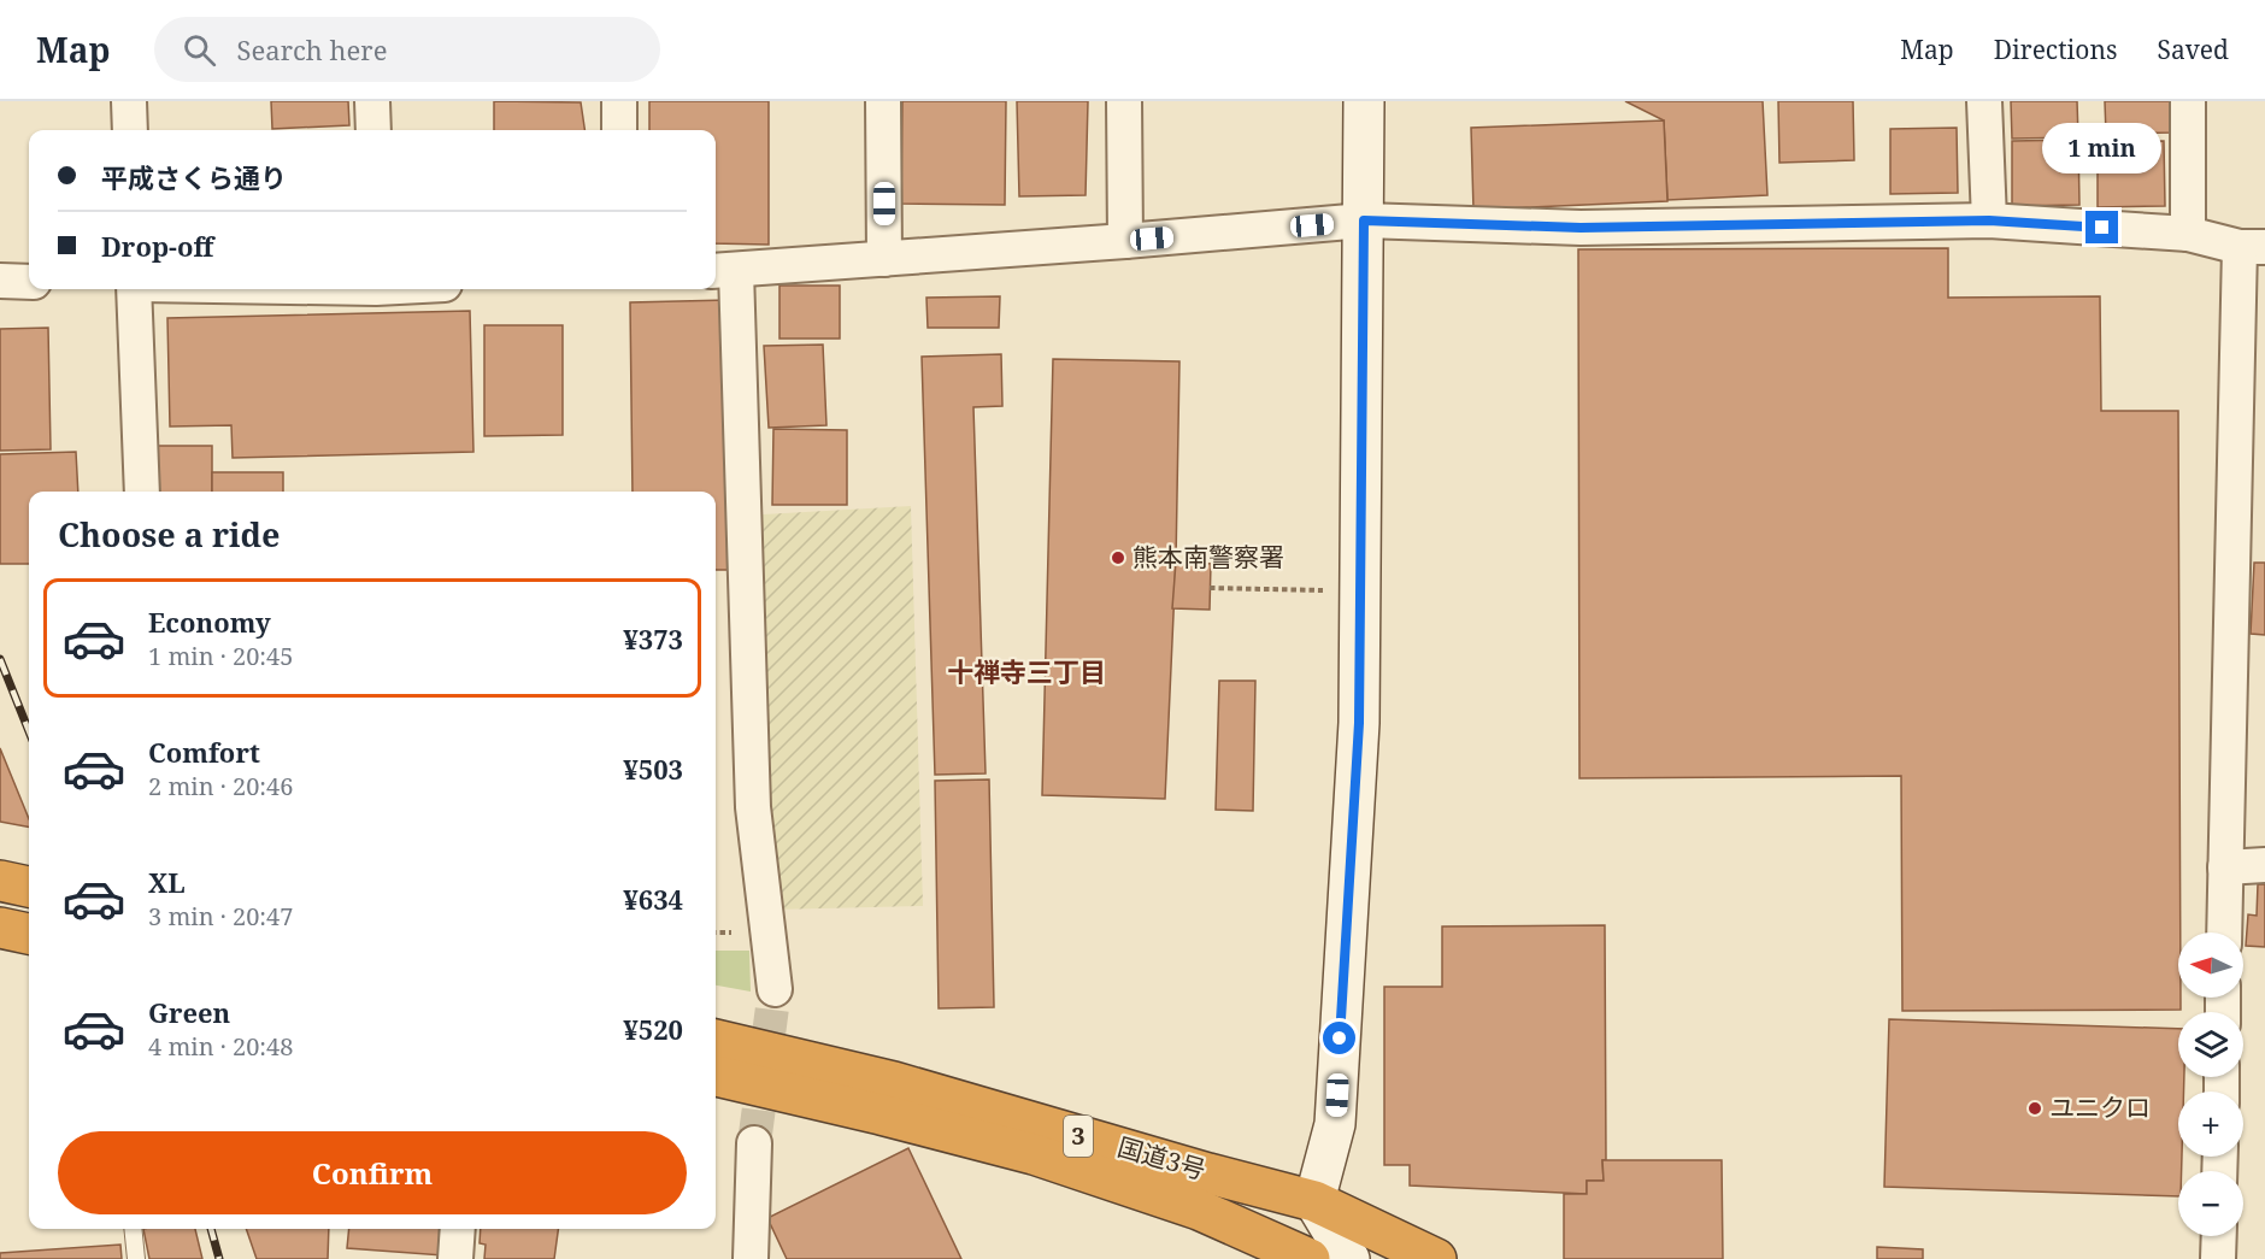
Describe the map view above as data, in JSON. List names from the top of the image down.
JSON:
{
  "streets": {
    "highway": ["3", "国道3号"]
  },
  "districts": ["十禅寺三丁目"],
  "places": ["熊本南警察署", "ユニクロ"],
  "north": "left",
  "page": {
    "header": "Map",
    "search": "Search here",
    "nav": ["Map", "Directions", "Saved"],
    "bubble": "1 min",
    "banner": ["平成さくら通り", "Drop-off"],
    "heading": "Choose a ride",
    "list": [
      {
        "name": "Economy",
        "note": "1 min · 20:45",
        "value": "¥373"
      },
      {
        "name": "Comfort",
        "note": "2 min · 20:46",
        "value": "¥503"
      },
      {
        "name": "XL",
        "note": "3 min · 20:47",
        "value": "¥634"
      },
      {
        "name": "Green",
        "note": "4 min · 20:48",
        "value": "¥520"
      }
    ],
    "map_buttons": ["+", "−"],
    "buttons": "Confirm"
  }
}
